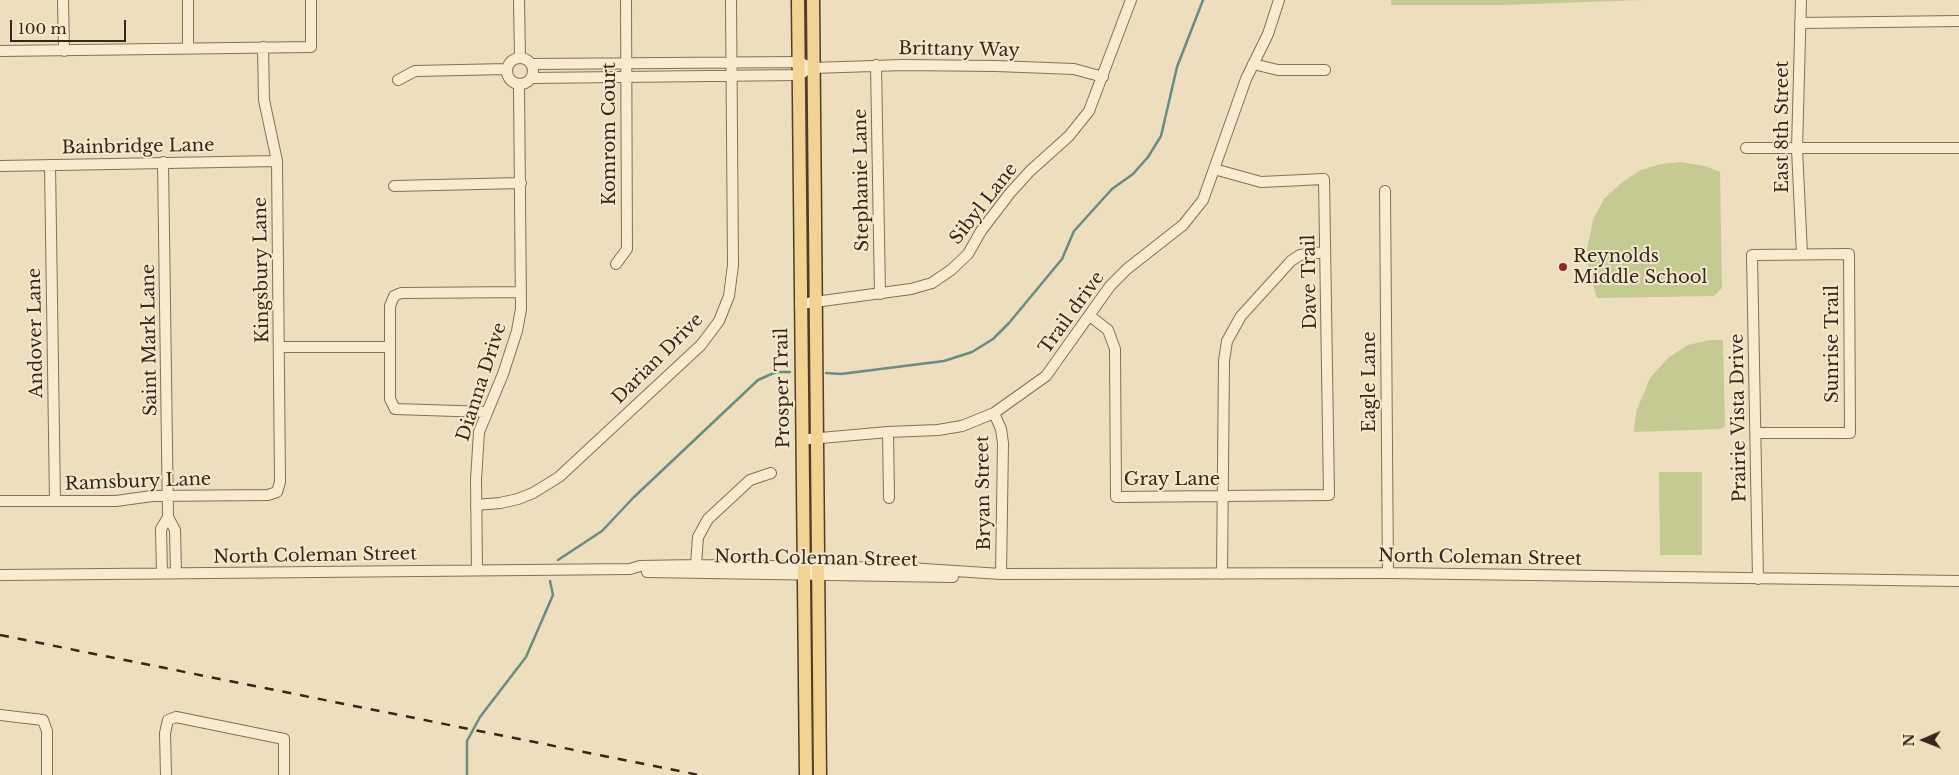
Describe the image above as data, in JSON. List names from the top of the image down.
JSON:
{
  "streets": {
    "main road": ["Prosper Trail"],
    "street": [
      "Brittany Way",
      "East 8th Street",
      "Komrom Court",
      "Bainbridge Lane",
      "Stephanie Lane",
      "Sibyl Lane",
      "Kingsbury Lane",
      "Dave Trail",
      "Trail drive",
      "Andover Lane",
      "Saint Mark Lane",
      "Sunrise Trail",
      "Darian Drive",
      "Dianna Drive",
      "Eagle Lane",
      "Prairie Vista Drive",
      "Gray Lane",
      "Ramsbury Lane",
      "Bryan Street",
      "North Coleman Street"
    ]
  },
  "crossings": [
    ["Brittany Way", "Komrom Court"],
    ["Brittany Way", "Stephanie Lane"],
    ["Brittany Way", "Sibyl Lane"],
    ["Brittany Way", "Darian Drive"],
    ["Brittany Way", "Dianna Drive"],
    ["Brittany Way", "Prosper Trail"],
    ["East 8th Street", "Sunrise Trail"],
    ["East 8th Street", "Prairie Vista Drive"],
    ["Bainbridge Lane", "Kingsbury Lane"],
    ["Bainbridge Lane", "Andover Lane"],
    ["Bainbridge Lane", "Saint Mark Lane"],
    ["Stephanie Lane", "Sibyl Lane"],
    ["Sibyl Lane", "Prosper Trail"],
    ["Kingsbury Lane", "Ramsbury Lane"],
    ["Dave Trail", "Trail drive"],
    ["Dave Trail", "Gray Lane"],
    ["Trail drive", "Prosper Trail"],
    ["Trail drive", "Gray Lane"],
    ["Trail drive", "Bryan Street"],
    ["Andover Lane", "Ramsbury Lane"],
    ["Saint Mark Lane", "Ramsbury Lane"],
    ["Saint Mark Lane", "North Coleman Street"],
    ["Sunrise Trail", "Prairie Vista Drive"],
    ["Darian Drive", "Dianna Drive"],
    ["Dianna Drive", "North Coleman Street"],
    ["Eagle Lane", "North Coleman Street"],
    ["Prosper Trail", "North Coleman Street"],
    ["Prairie Vista Drive", "North Coleman Street"],
    ["Bryan Street", "North Coleman Street"]
  ],
  "places": ["Reynolds Middle School"],
  "scale_bar": "100 m",
  "north": "left"
}
